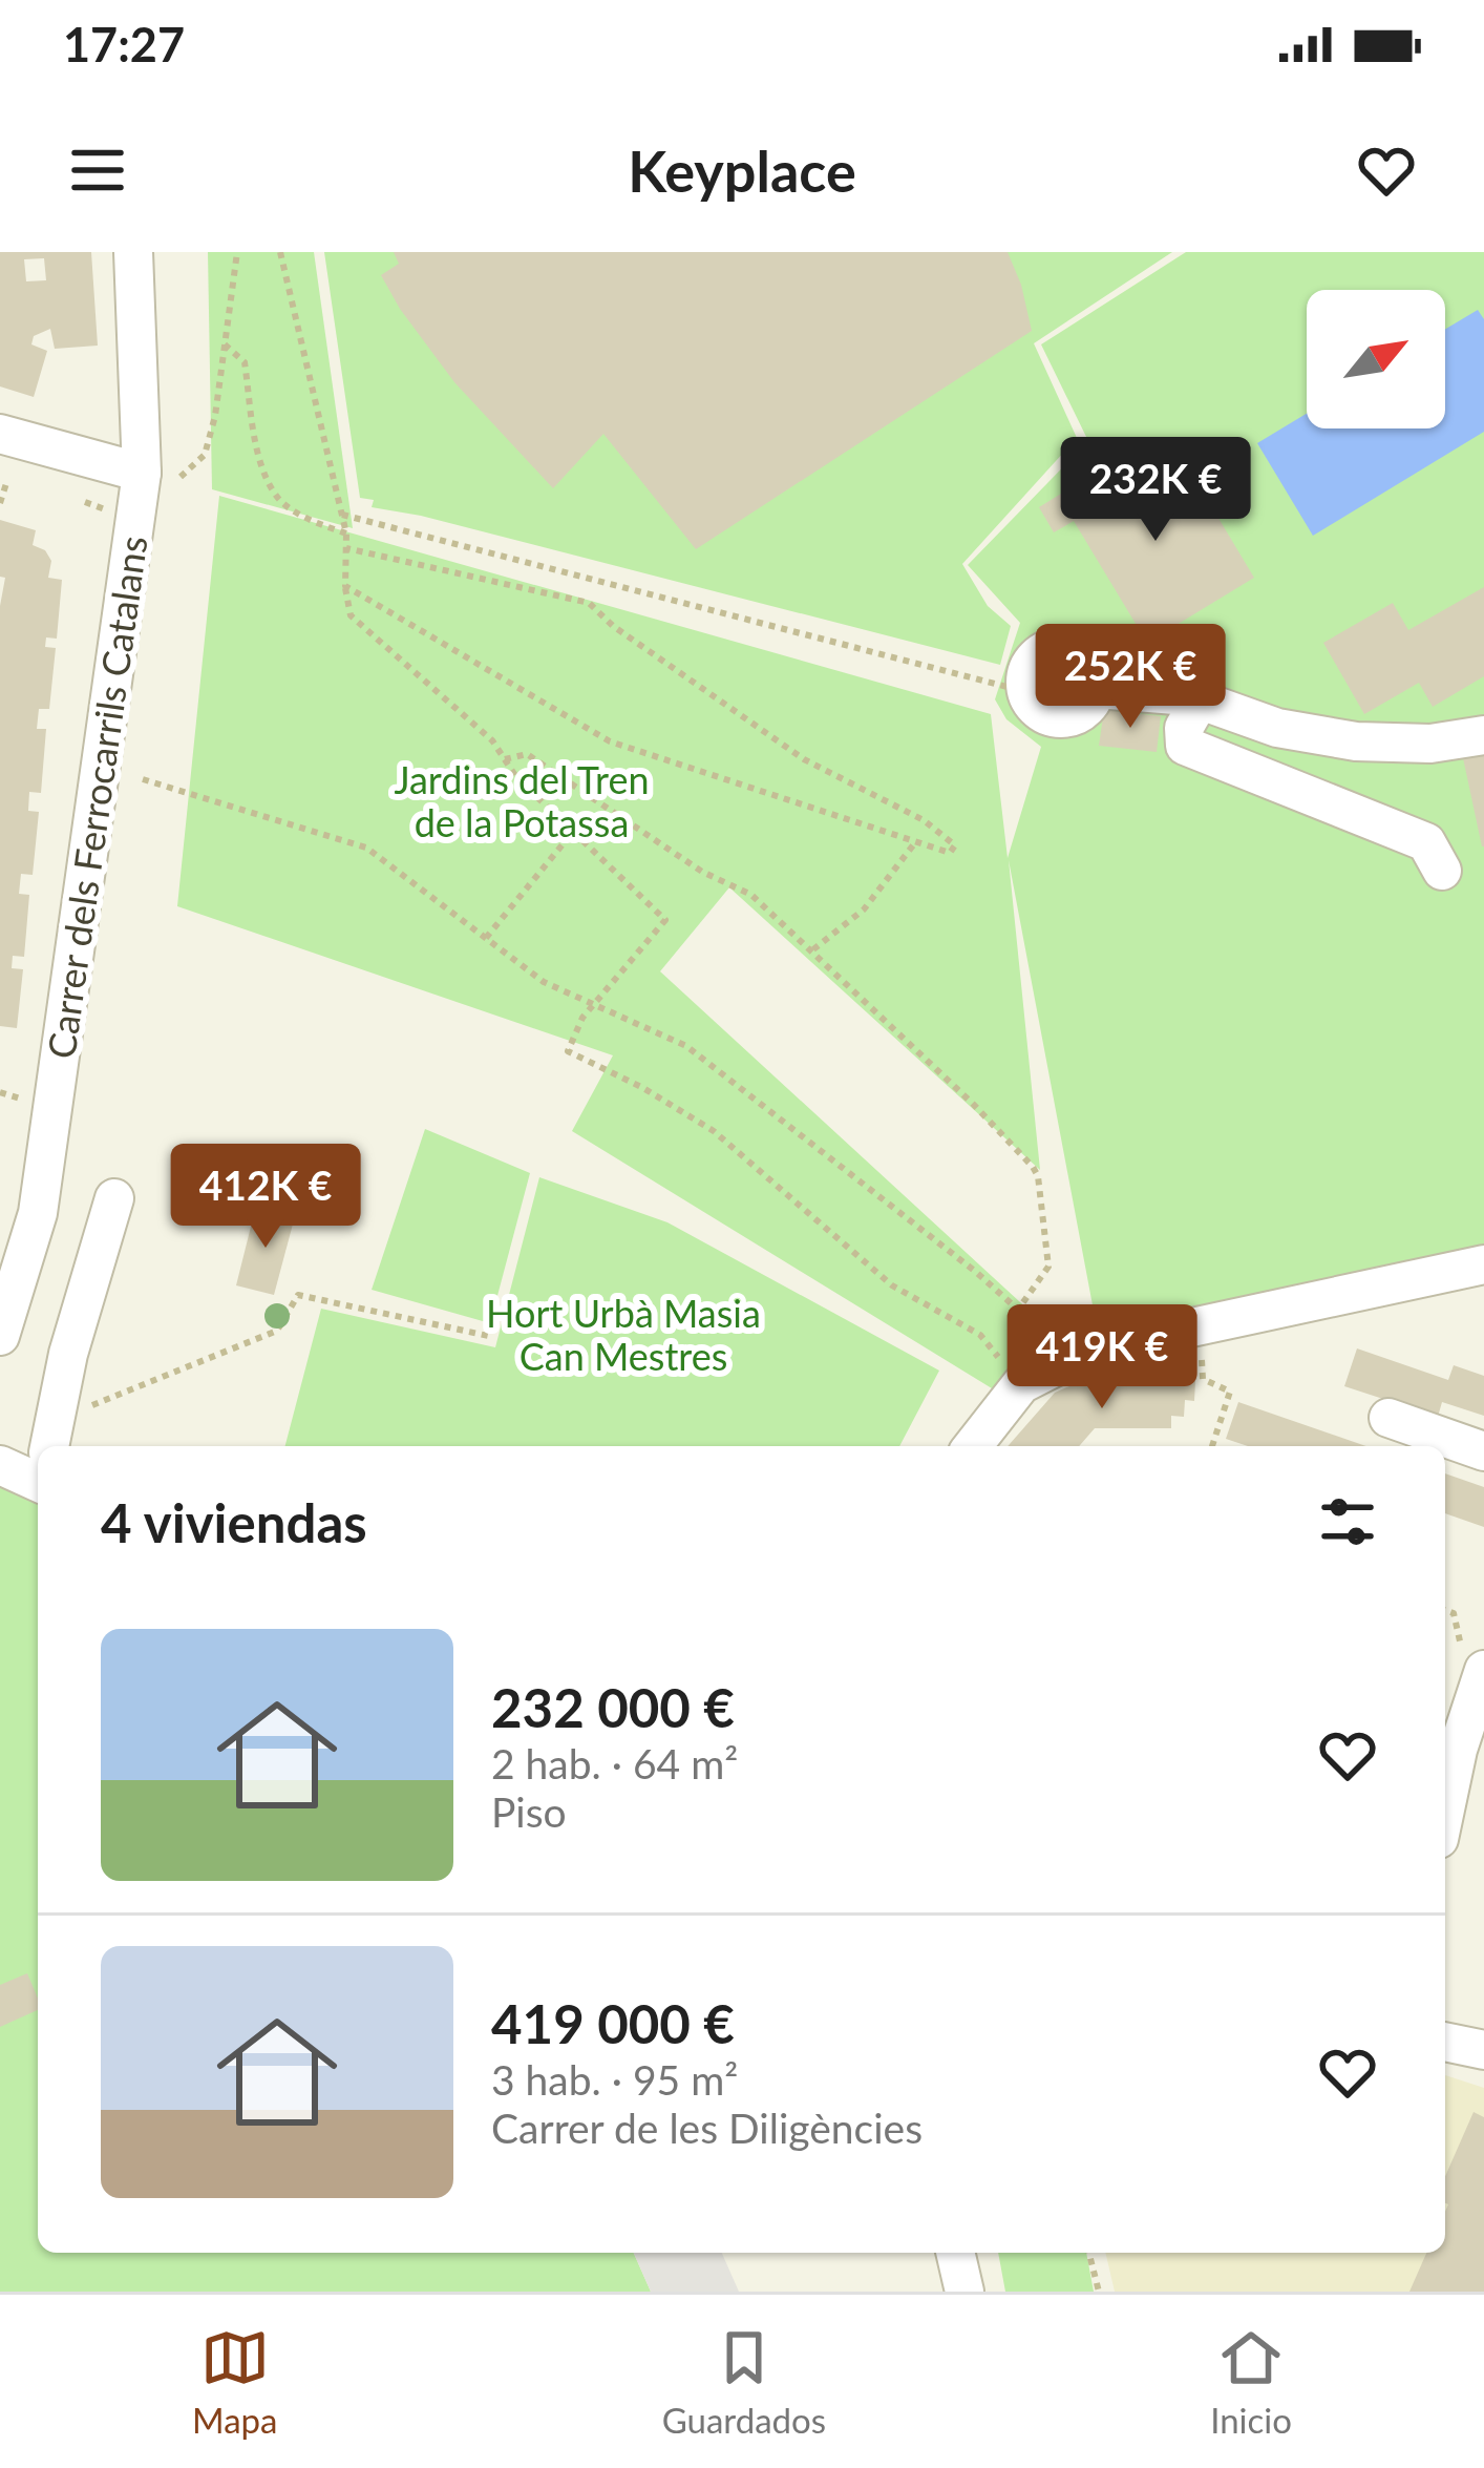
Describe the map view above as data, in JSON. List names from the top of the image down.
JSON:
{
  "streets": {
    "street": ["Carrer dels Ferrocarrils Catalans"]
  },
  "parks": ["Jardins del Tren de la Potassa", "Hort Urbà Masia Can Mestres"],
  "north": "top right",
  "page": {
    "status": "17:27",
    "header": "Keyplace",
    "price": [
      "232K €",
      "252K €",
      "412K €",
      "419K €"
    ],
    "heading": "4 viviendas",
    "list": [
      {
        "name": "232 000 €",
        "note": "2 hab. · 64 m² · Piso"
      },
      {
        "name": "419 000 €",
        "note": "3 hab. · 95 m² · Carrer de les Diligències"
      }
    ],
    "tabs": ["Mapa", "Guardados", "Inicio"]
  }
}
